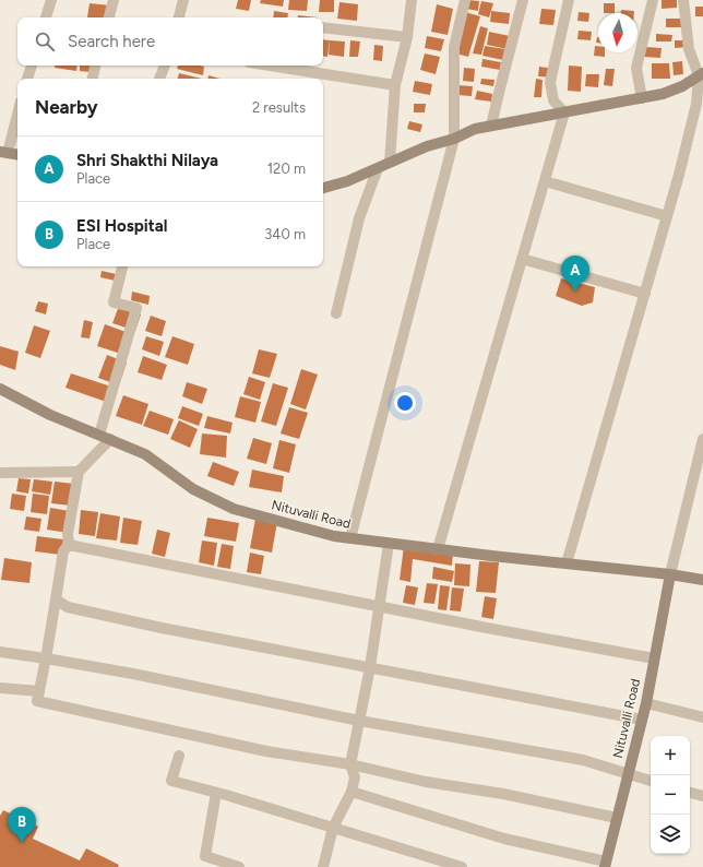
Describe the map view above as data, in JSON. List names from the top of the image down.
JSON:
{
  "streets": {
    "street": ["Nituvalli Road"]
  },
  "north": "bottom",
  "page": {
    "search": "Search here",
    "heading": ["Nearby", "2 results"],
    "list": [
      {
        "mark": "A",
        "name": "Shri Shakthi Nilaya",
        "note": "Place",
        "value": "120 m"
      },
      {
        "mark": "B",
        "name": "ESI Hospital",
        "note": "Place",
        "value": "340 m"
      }
    ],
    "pins": ["A", "B"],
    "map_buttons": ["+", "−"]
  }
}
